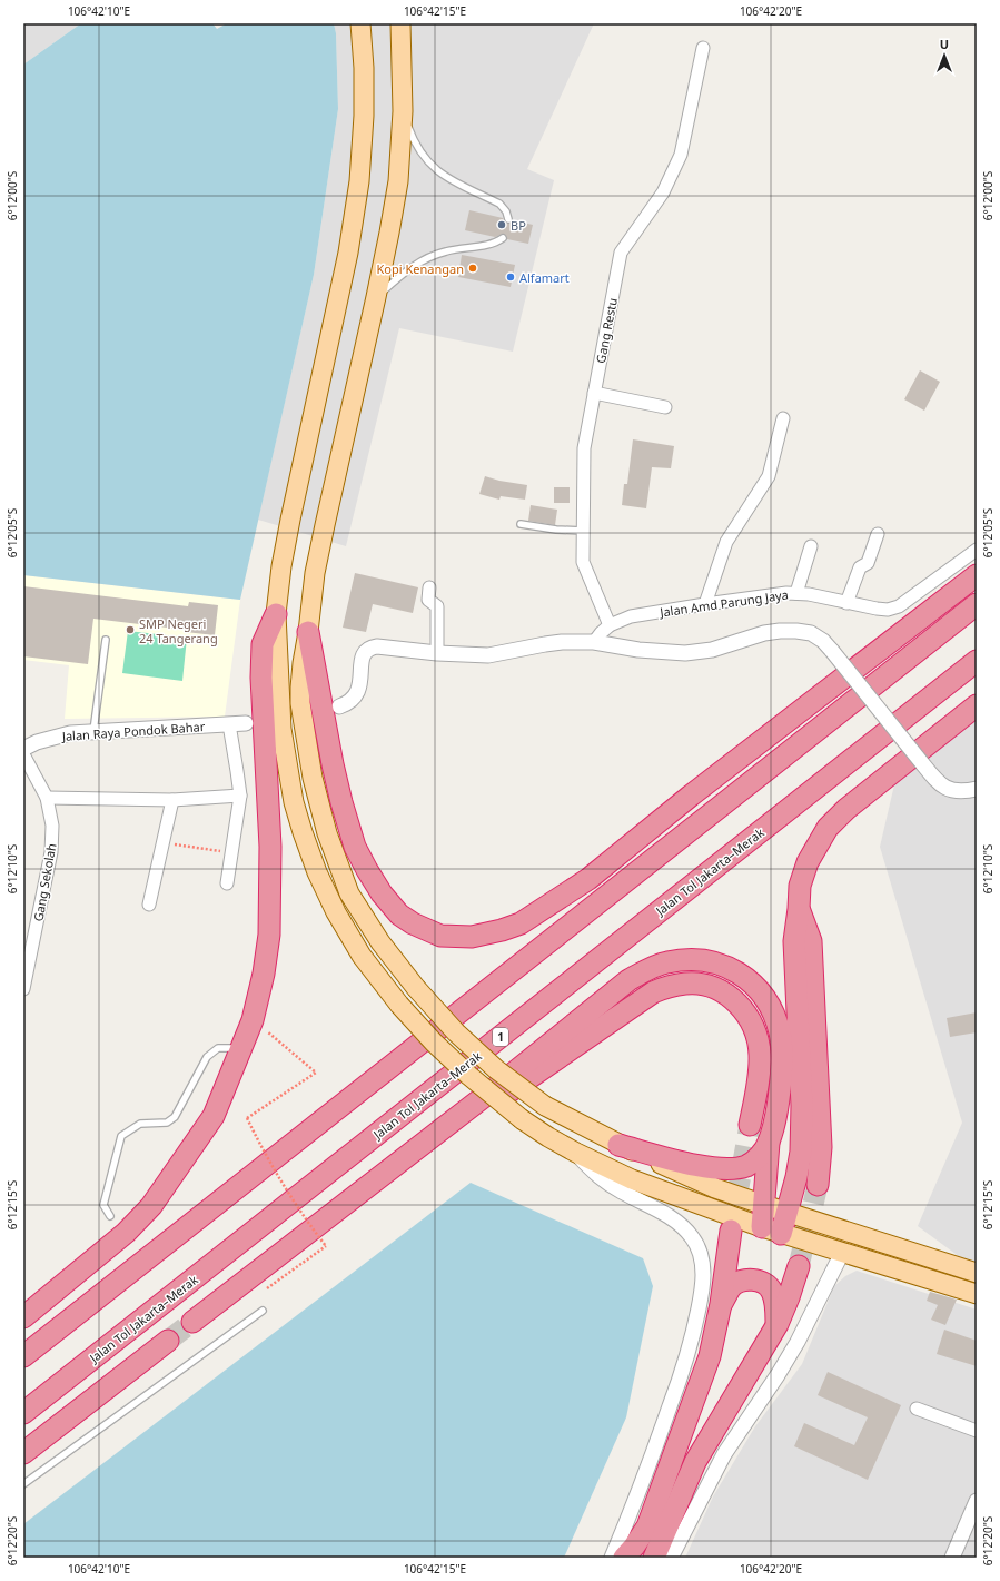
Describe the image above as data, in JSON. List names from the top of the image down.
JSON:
{
  "streets": {
    "highway": ["Jalan Tol Jakarta–Merak", "1"],
    "street": [
      "Gang Restu",
      "Jalan Amd Parung Jaya",
      "Jalan Raya Pondok Bahar",
      "Gang Sekolah"
    ]
  },
  "crossings": [
    ["Gang Restu", "Jalan Amd Parung Jaya"]
  ],
  "places": [
    "BP",
    "Kopi Kenangan",
    "Alfamart",
    "SMP Negeri 24 Tangerang"
  ],
  "north": "top",
  "coordinates": [
    "106°42'10\"E",
    "106°42'15\"E",
    "106°42'20\"E",
    "6°12'00\"S",
    "6°12'05\"S",
    "6°12'10\"S",
    "6°12'15\"S",
    "6°12'20\"S"
  ]
}
